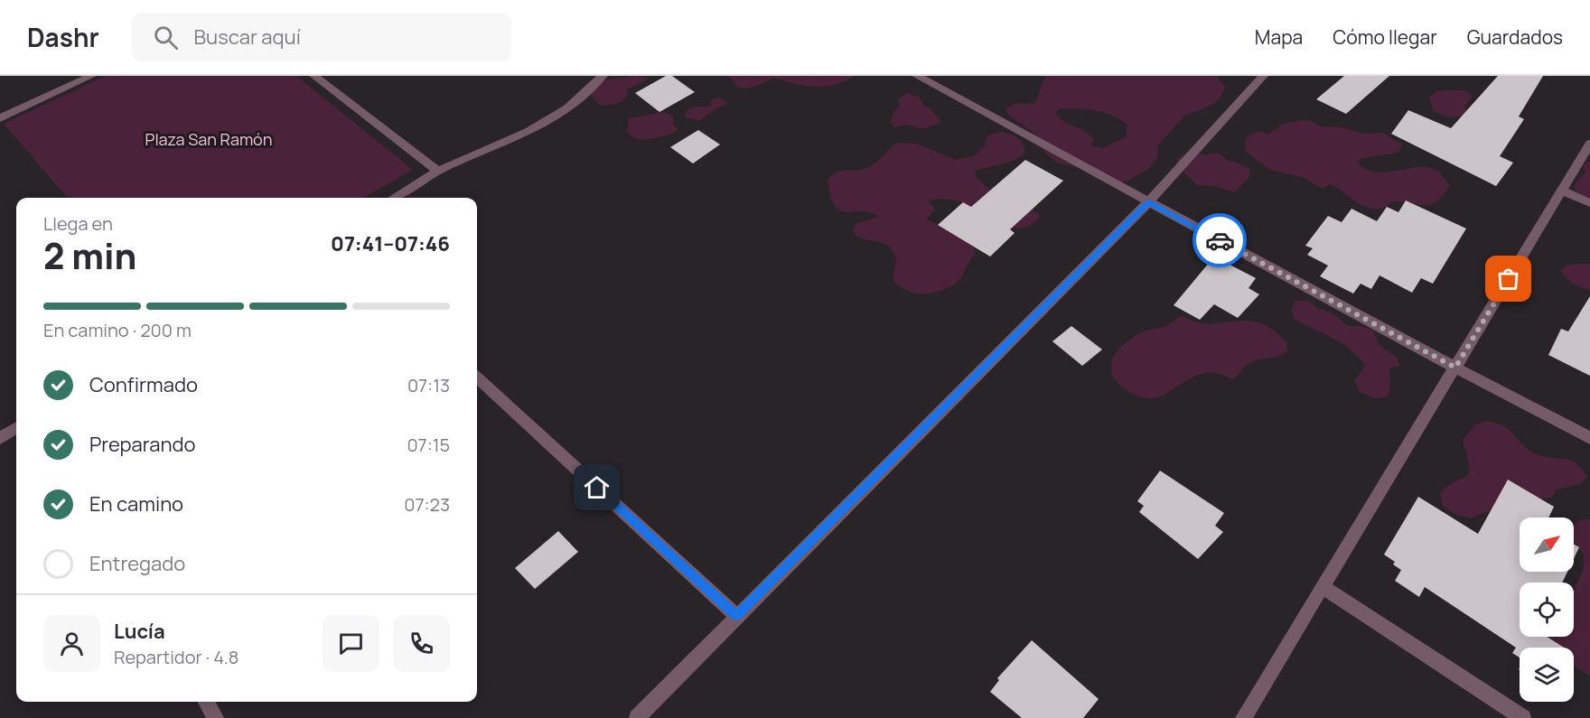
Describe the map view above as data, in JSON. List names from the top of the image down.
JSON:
{
  "parks": ["Plaza San Ramón"],
  "north": "top right",
  "page": {
    "header": "Dashr",
    "search": "Buscar aquí",
    "nav": ["Mapa", "Cómo llegar", "Guardados"],
    "heading": ["2 min", "Llega en", "07:41–07:46"],
    "panel": ["Lucía", "Repartidor · 4.8"],
    "bar": "En camino · 200 m",
    "list": [
      ["Confirmado", "07:13"],
      ["Preparando", "07:15"],
      ["En camino", "07:23"],
      "Entregado"
    ]
  }
}
